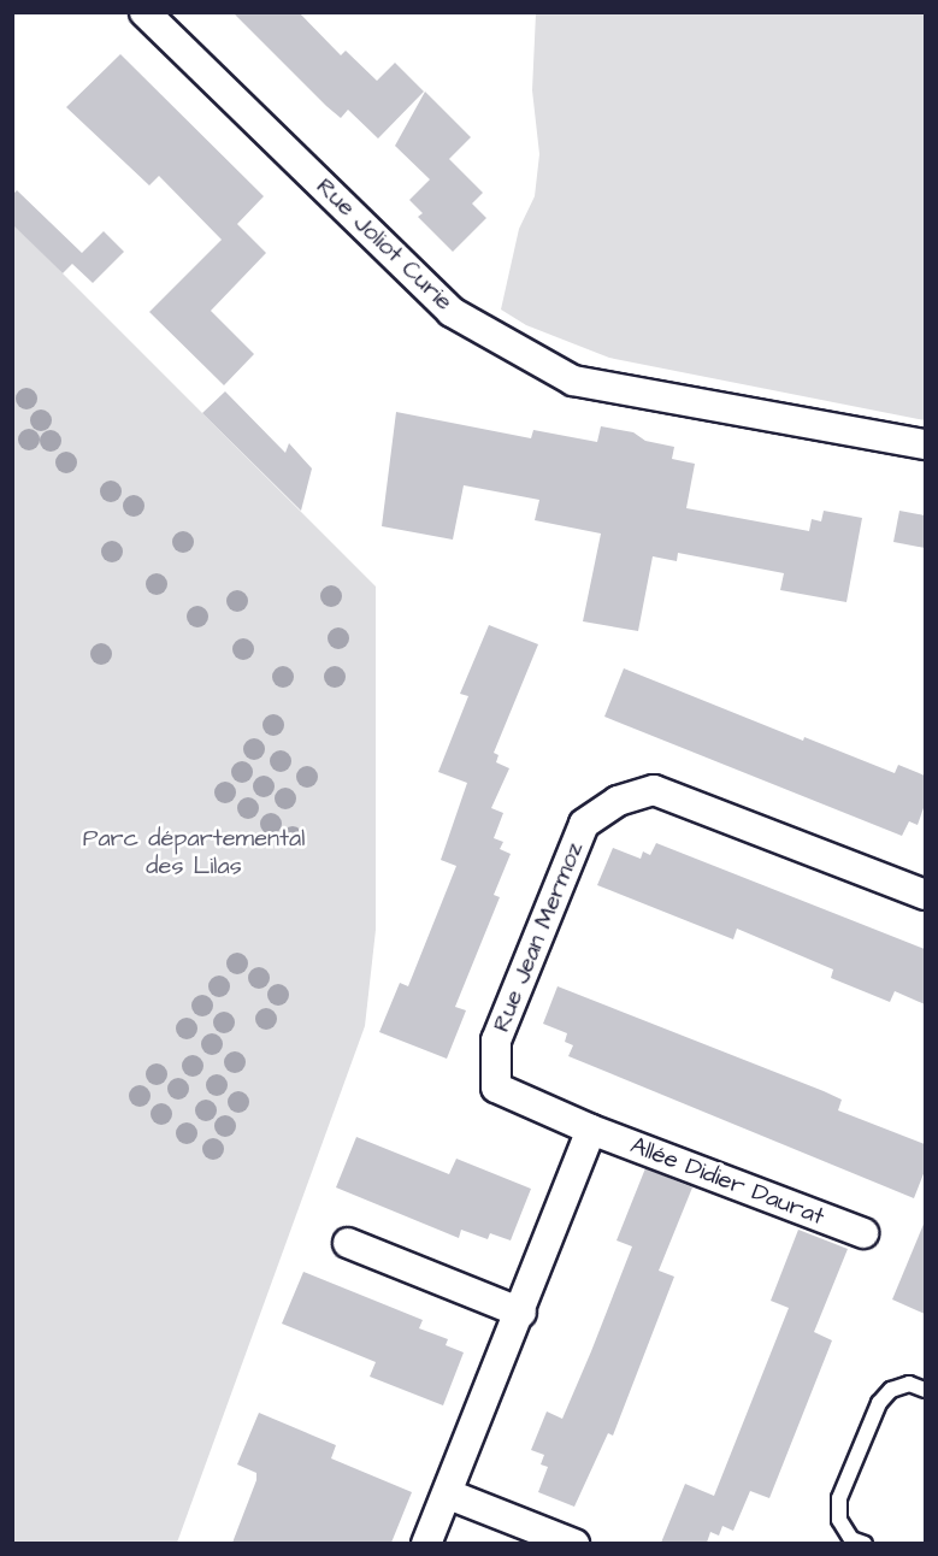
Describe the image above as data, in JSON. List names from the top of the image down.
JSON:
{
  "streets": {
    "street": ["Rue Joliot Curie", "Rue Jean Mermoz", "Allée Didier Daurat"]
  },
  "crossings": [
    ["Rue Jean Mermoz", "Allée Didier Daurat"]
  ],
  "parks": ["Parc départemental des Lilas"]
}
